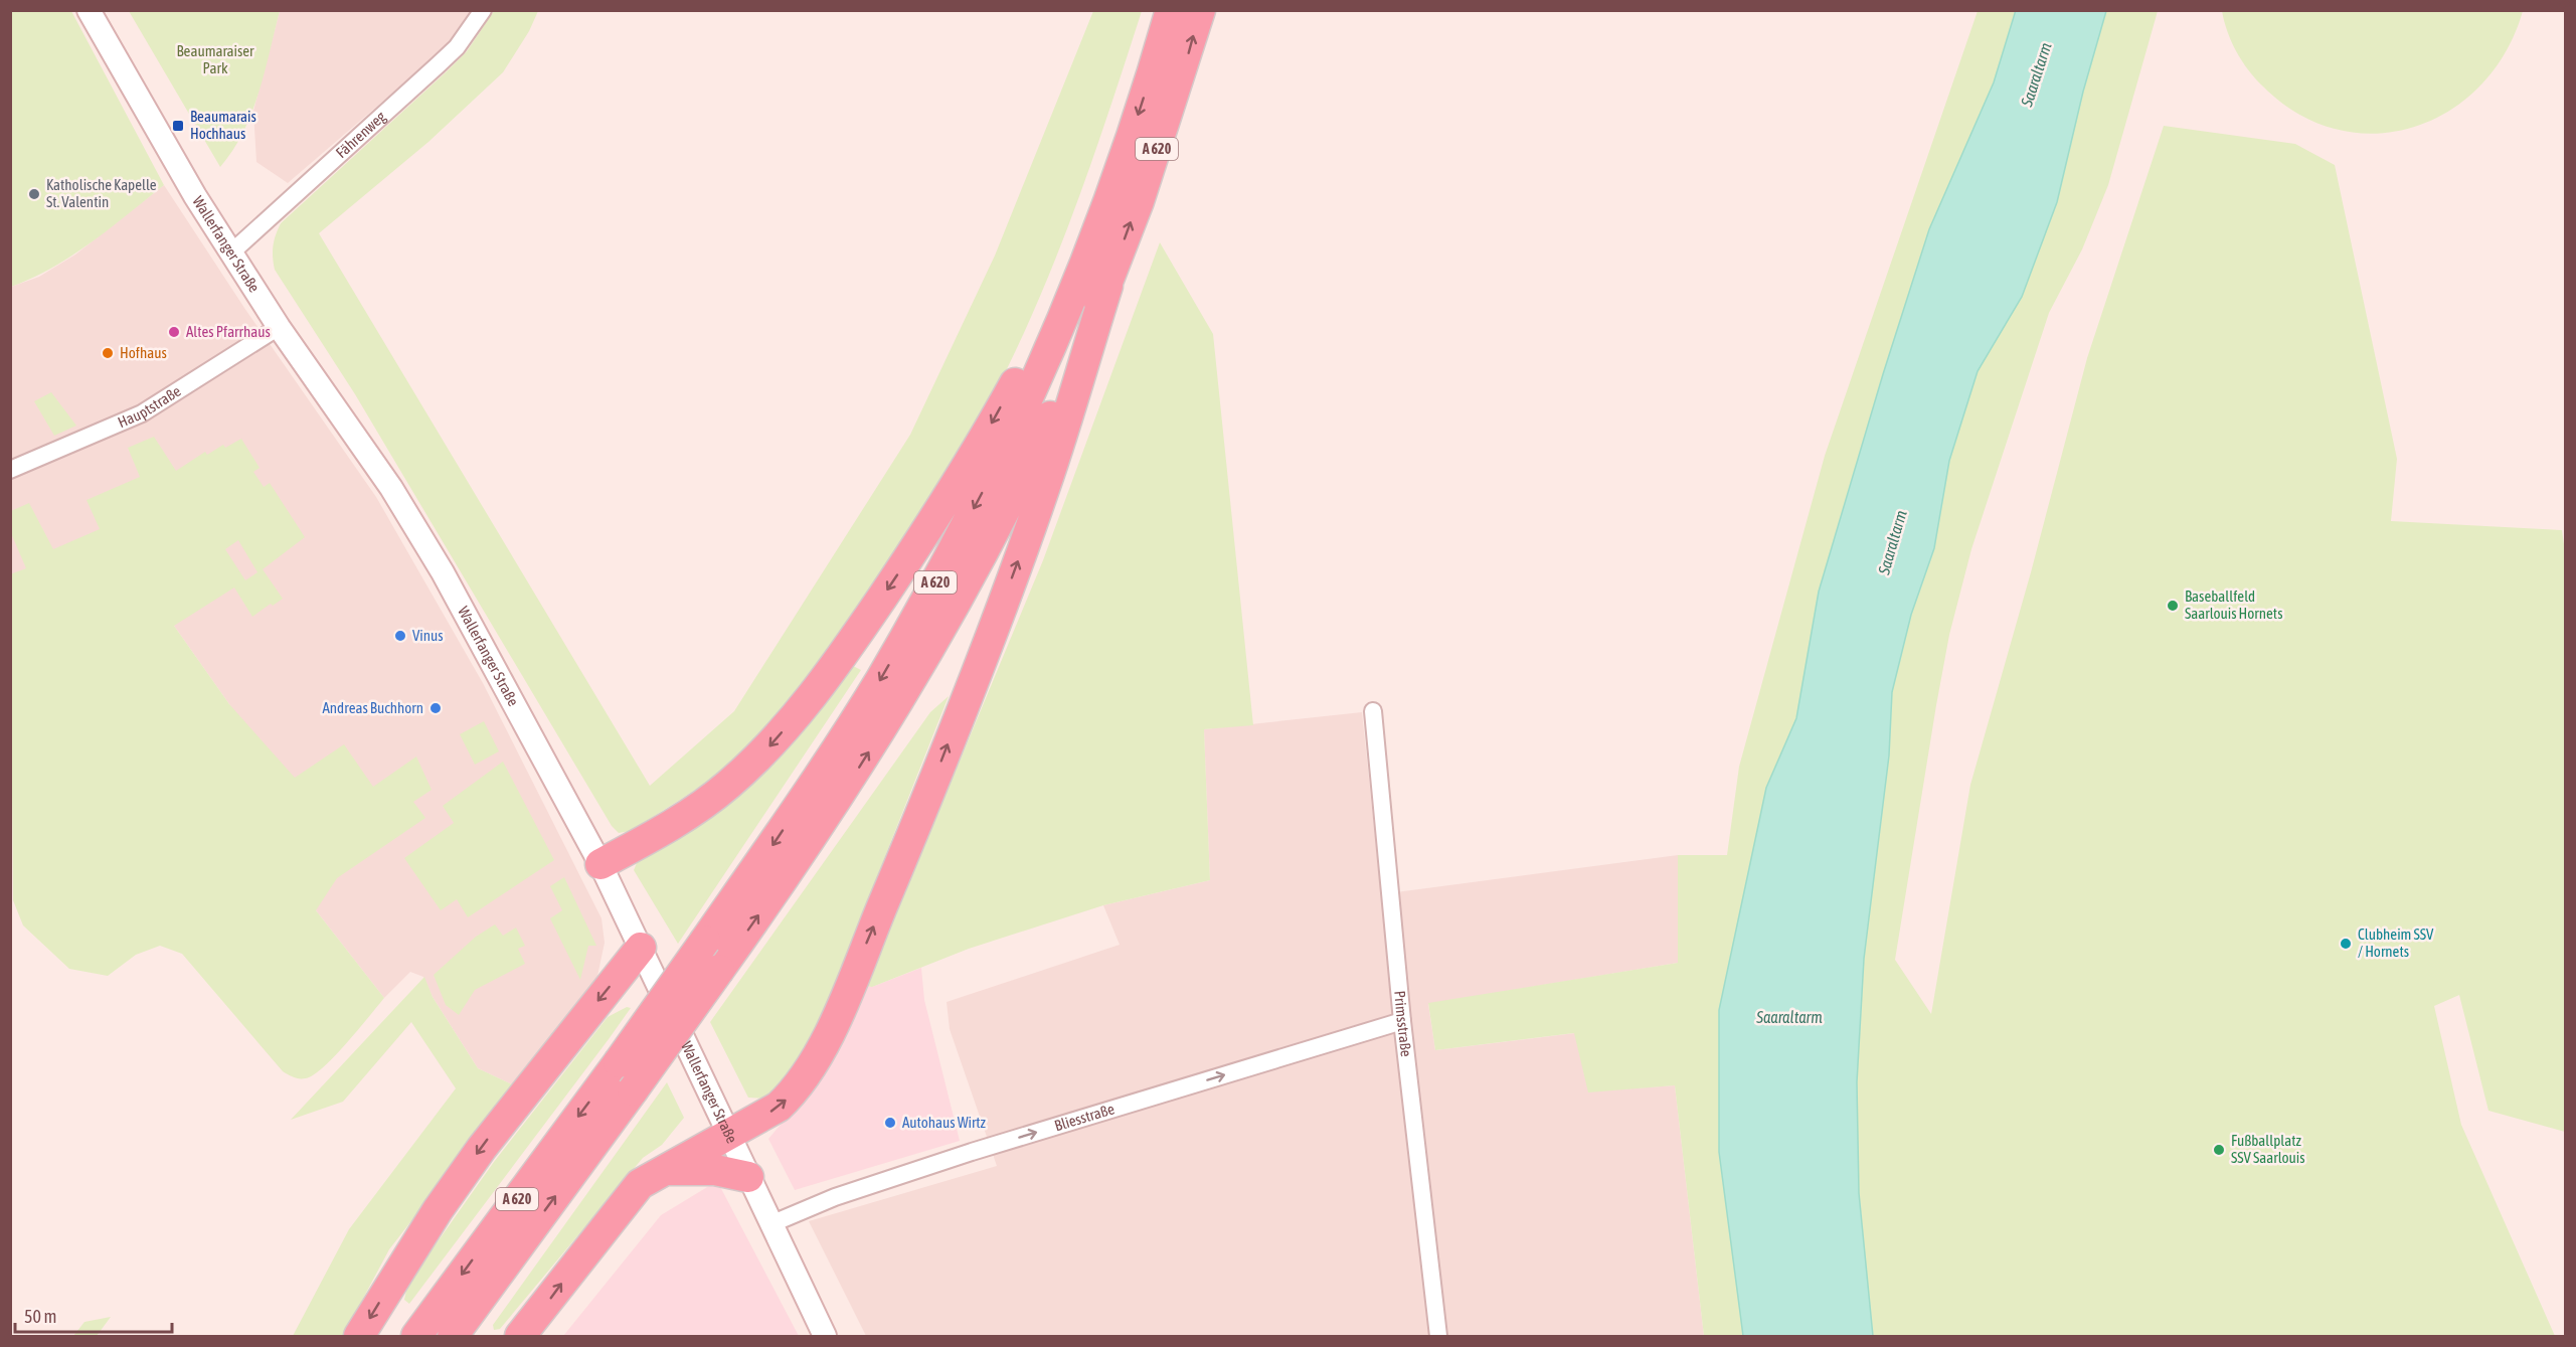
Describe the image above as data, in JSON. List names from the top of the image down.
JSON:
{
  "streets": {
    "highway": ["A 620"],
    "main road": ["Wallerfanger Straße"],
    "street": [
      "Fährenweg",
      "Hauptstraße",
      "Primsstraße",
      "Bliesstraße"
    ]
  },
  "crossings": [
    ["Fährenweg", "Wallerfanger Straße"],
    ["Wallerfanger Straße", "Hauptstraße"],
    ["Wallerfanger Straße", "Bliesstraße"],
    ["Primsstraße", "Bliesstraße"]
  ],
  "one_way": ["Bliesstraße"],
  "water": ["Saaraltarm"],
  "parks": ["Beaumaraiser Park"],
  "places": {
    "transit": ["Beaumarais Hochhaus"],
    "other": [
      "Katholische Kapelle St. Valentin",
      "Altes Pfarrhaus",
      "Hofhaus",
      "Baseballfeld Saarlouis Hornets",
      "Vinus",
      "Andreas Buchhorn",
      "Clubheim SSV / Hornets",
      "Autohaus Wirtz",
      "Fußballplatz SSV Saarlouis"
    ]
  },
  "scale_bar": "50 m"
}
